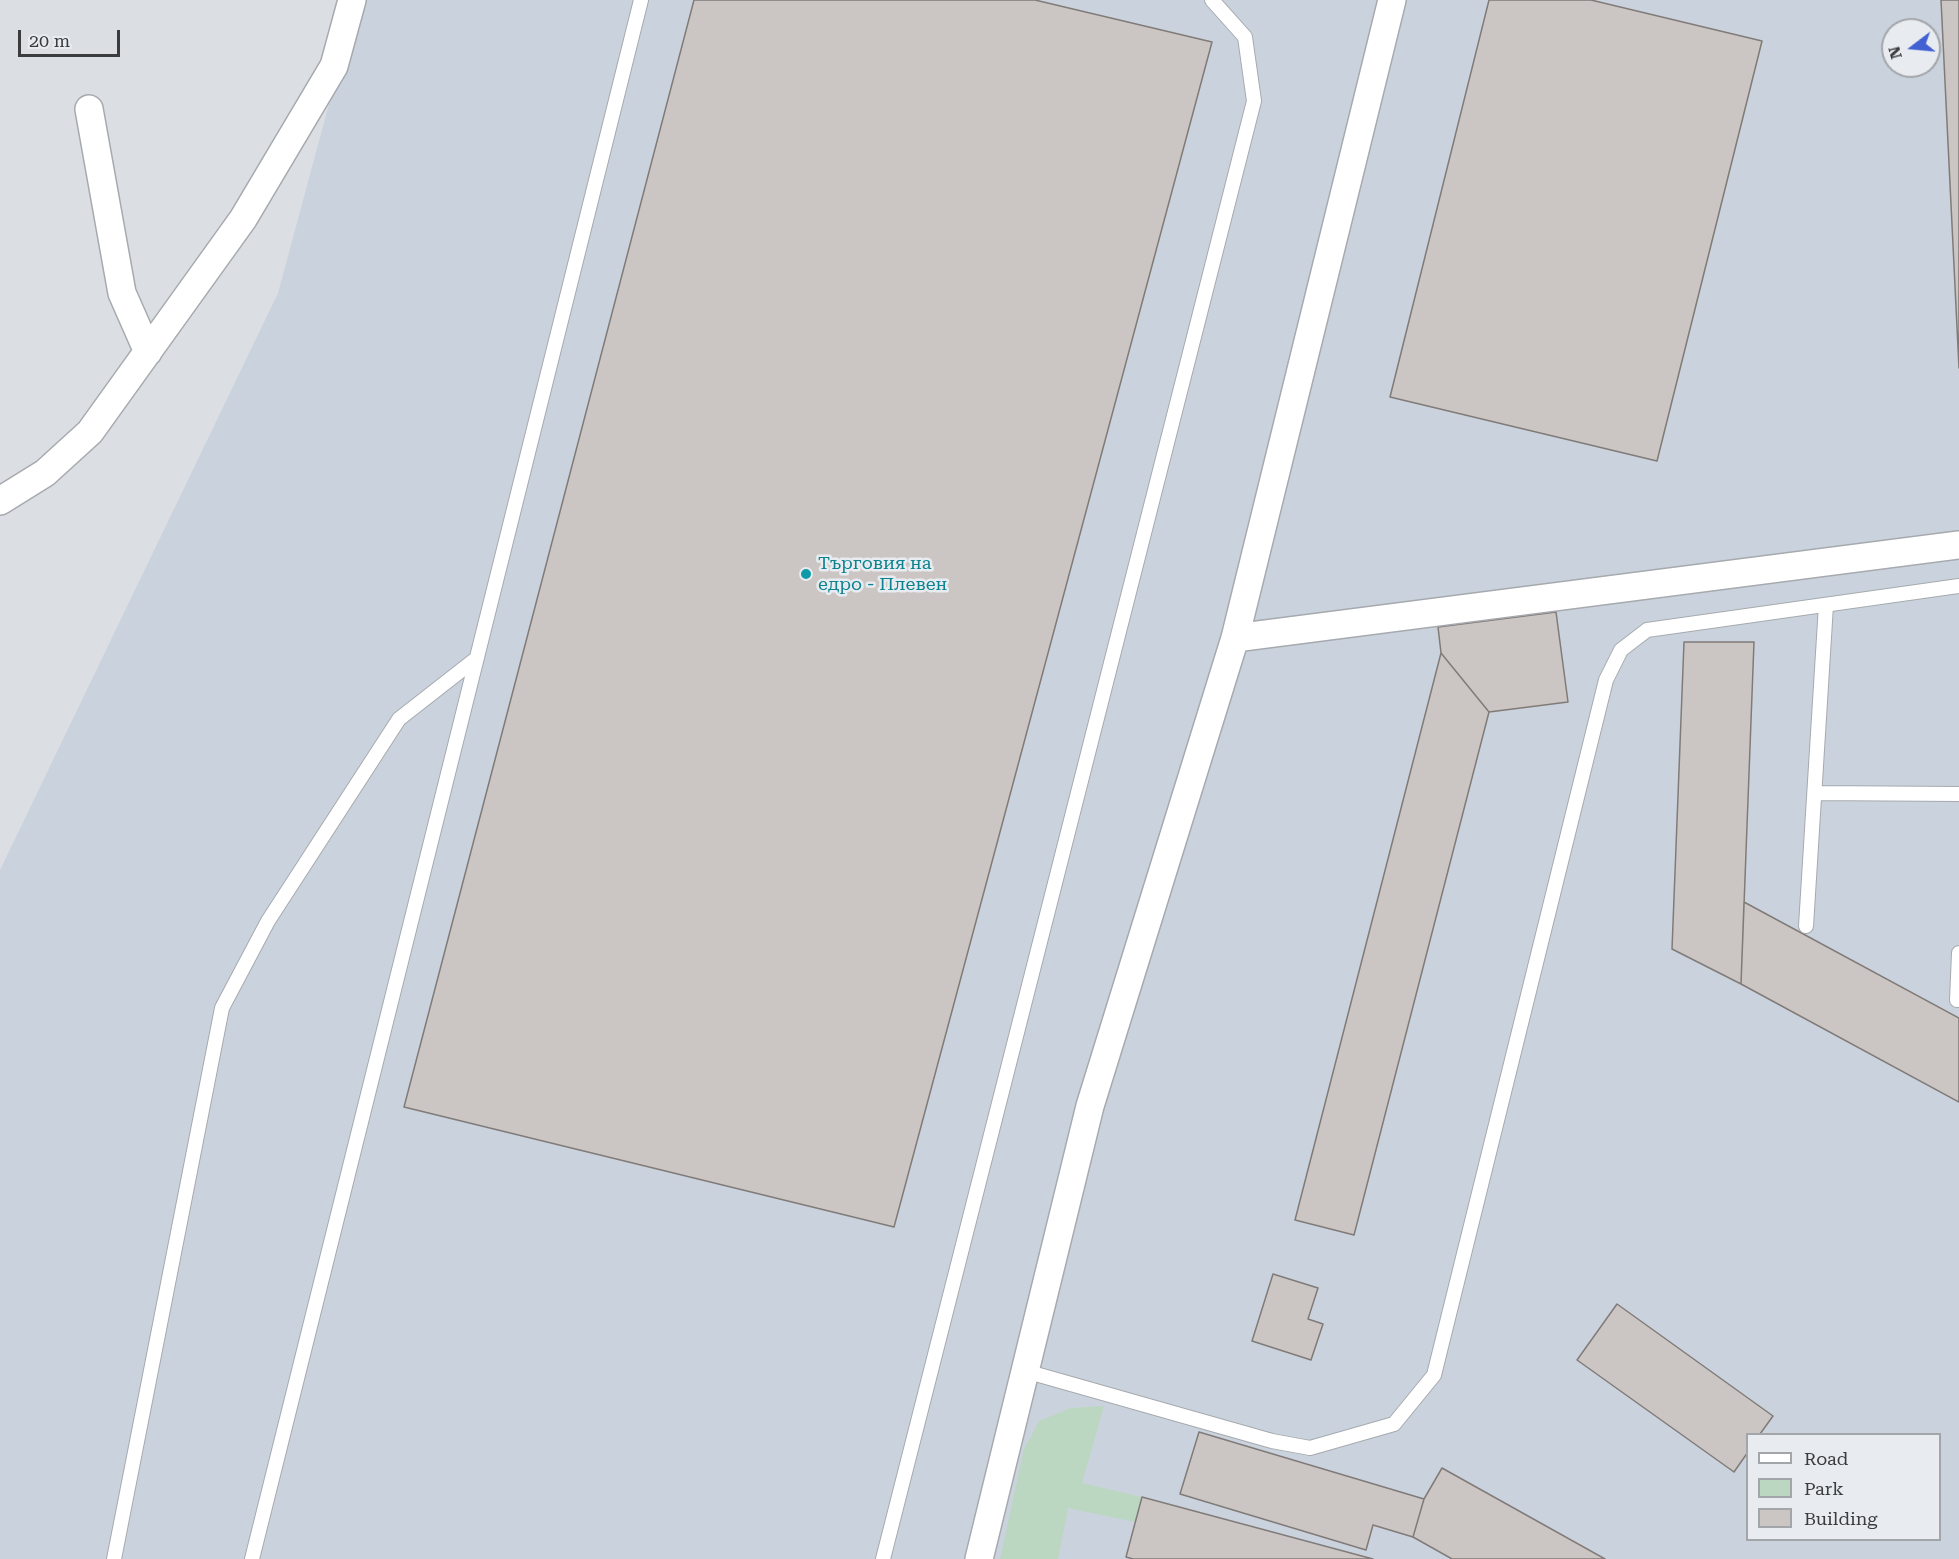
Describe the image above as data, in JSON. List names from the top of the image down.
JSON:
{
  "places": ["Търговия на едро - Плевен"],
  "legend": ["Road", "Park", "Building"],
  "scale_bar": "20 m",
  "north": "left"
}
